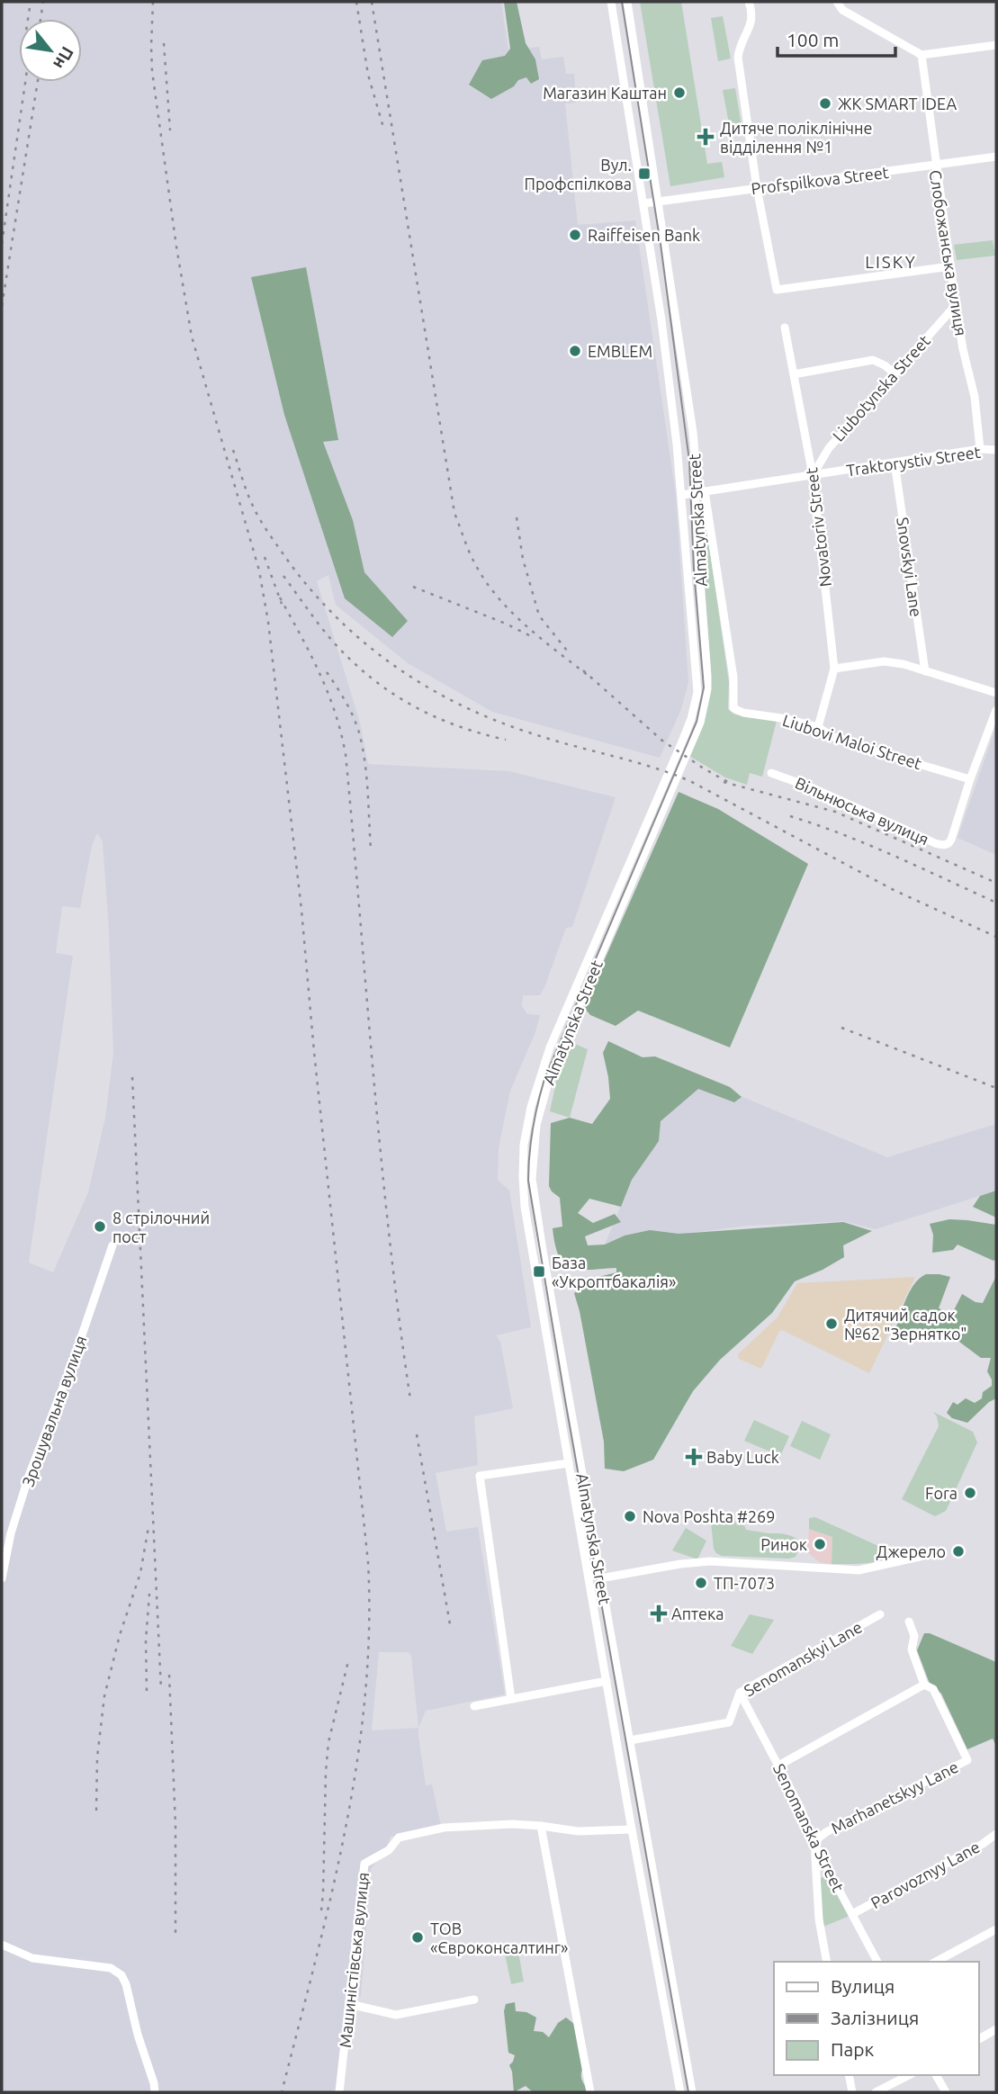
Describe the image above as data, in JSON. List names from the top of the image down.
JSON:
{
  "streets": {
    "street": [
      "Profspilkova Street",
      "Слобожанська вулиця",
      "Liubotynska Street",
      "Traktorystiv Street",
      "Almatynska Street",
      "Novatoriv Street",
      "Snovskyi Lane",
      "Liubovi Maloi Street",
      "Вільнюська вулиця",
      "Зрошувальна вулиця",
      "Senomanskyi Lane",
      "Marhanetskyy Lane",
      "Senomanska Street",
      "Parovoznyy Lane",
      "Машиністівська вулиця"
    ]
  },
  "crossings": [
    ["Profspilkova Street", "Слобожанська вулиця"],
    ["Profspilkova Street", "Almatynska Street"],
    ["Слобожанська вулиця", "Liubotynska Street"],
    ["Слобожанська вулиця", "Traktorystiv Street"],
    ["Liubotynska Street", "Traktorystiv Street"],
    ["Liubotynska Street", "Novatoriv Street"],
    ["Traktorystiv Street", "Almatynska Street"],
    ["Traktorystiv Street", "Novatoriv Street"],
    ["Traktorystiv Street", "Snovskyi Lane"],
    ["Almatynska Street", "Liubovi Maloi Street"],
    ["Almatynska Street", "Senomanskyi Lane"],
    ["Almatynska Street", "Машиністівська вулиця"],
    ["Novatoriv Street", "Liubovi Maloi Street"],
    ["Liubovi Maloi Street", "Вільнюська вулиця"],
    ["Senomanskyi Lane", "Senomanska Street"],
    ["Marhanetskyy Lane", "Senomanska Street"],
    ["Senomanska Street", "Parovoznyy Lane"]
  ],
  "districts": ["LISKY"],
  "places": {
    "other": [
      "Магазин Каштан",
      "ЖК SMART IDEA",
      "Raiffeisen Bank",
      "EMBLEM",
      "8 стрілочний пост",
      "Дитячий садок №62 \"Зернятко\"",
      "Fora",
      "Nova Poshta #269",
      "Ринок",
      "Джерело",
      "ТП-7073",
      "ТОВ «Євроконсалтинг»"
    ],
    "health": ["Дитяче поліклінічне відділення №1", "Baby Luck", "Аптека"],
    "transit": ["Вул. Профспілкова", "База «Укроптбакалія»"]
  },
  "legend": ["Вулиця", "Залізниця", "Парк"],
  "scale_bar": "100 m",
  "north": "bottom right"
}
